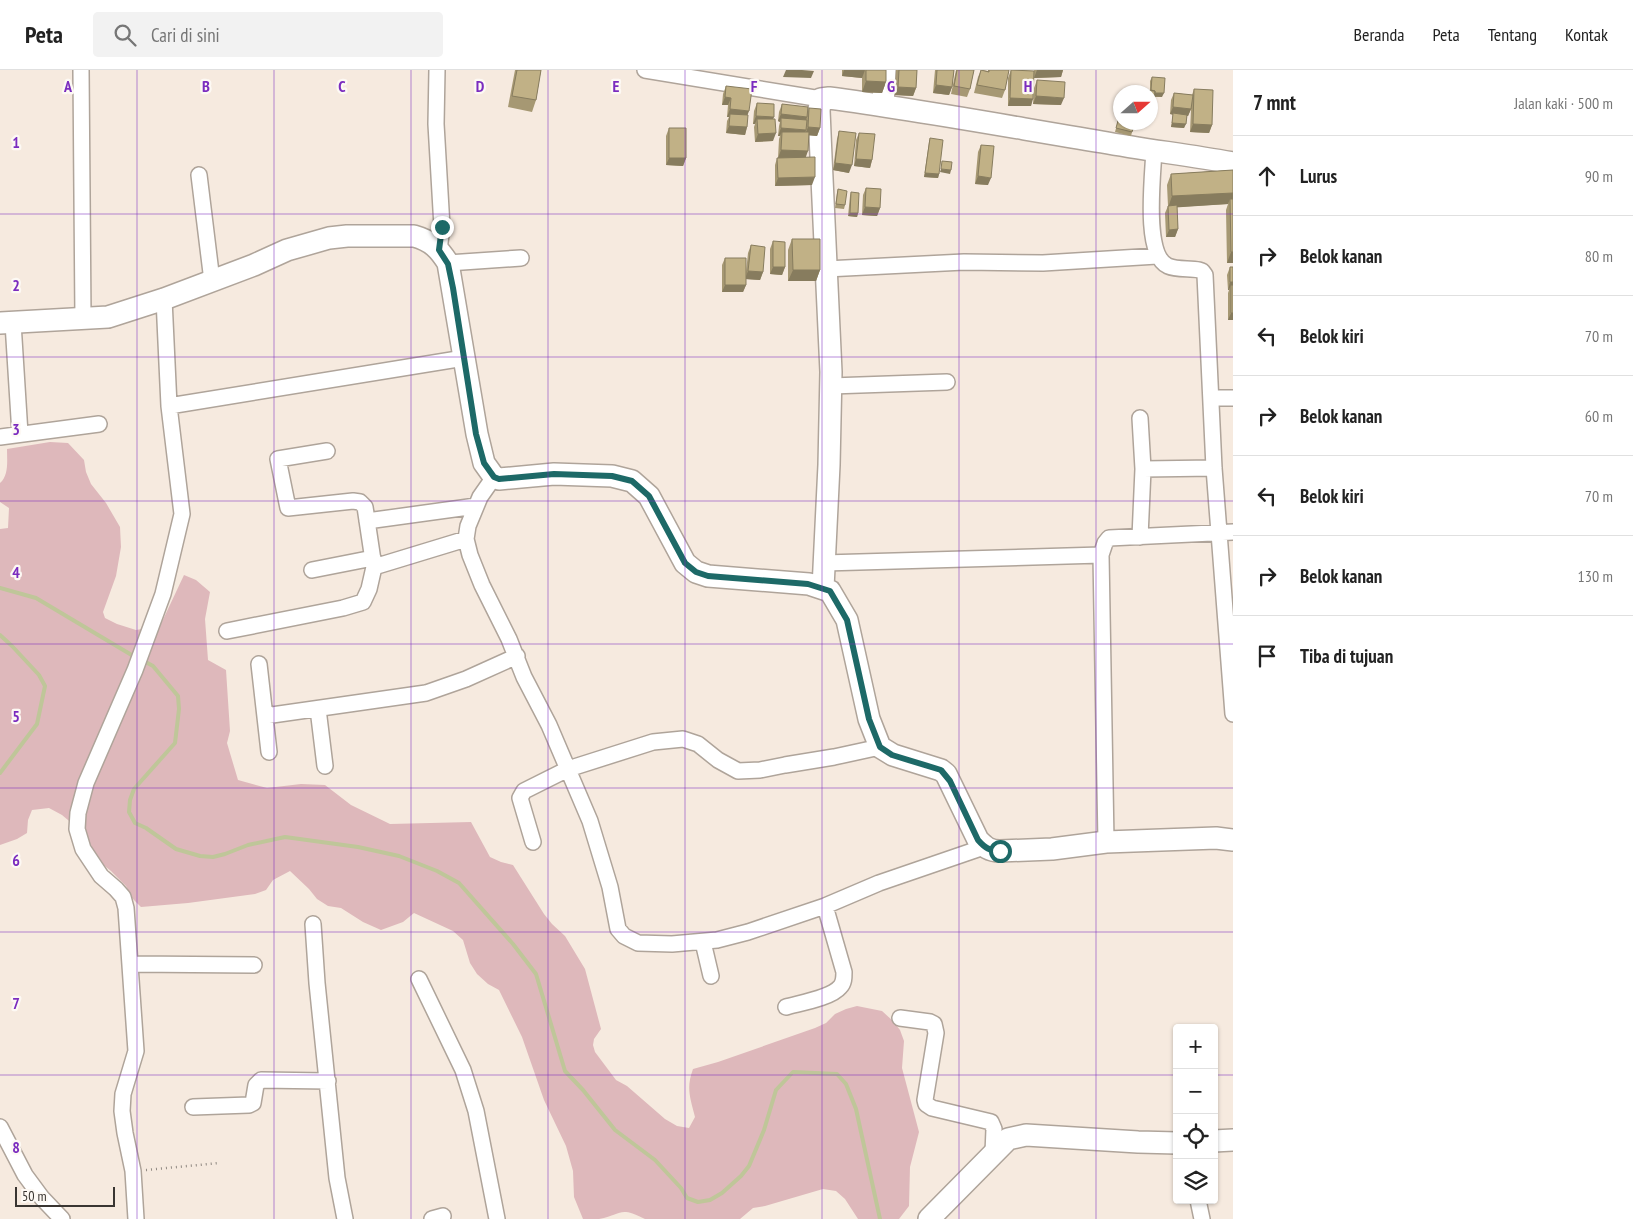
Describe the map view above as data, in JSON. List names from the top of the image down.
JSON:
{
  "scale_bar": "50 m",
  "north": "right",
  "page": {
    "header": "Peta",
    "search": "Cari di sini",
    "nav": [
      "Beranda",
      "Peta",
      "Tentang",
      "Kontak"
    ],
    "heading": ["7 mnt", "Jalan kaki · 500 m"],
    "list": [
      ["Lurus", "90 m"],
      ["Belok kanan", "80 m"],
      ["Belok kiri", "70 m"],
      ["Belok kanan", "60 m"],
      ["Belok kiri", "70 m"],
      ["Belok kanan", "130 m"],
      "Tiba di tujuan"
    ],
    "map_buttons": ["+", "−"],
    "scale": "50 m"
  },
  "grid": {
    "columns": [
      "A",
      "B",
      "C",
      "D",
      "E",
      "F",
      "G",
      "H"
    ],
    "rows": [
      "1",
      "2",
      "3",
      "4",
      "5",
      "6",
      "7",
      "8"
    ]
  }
}
